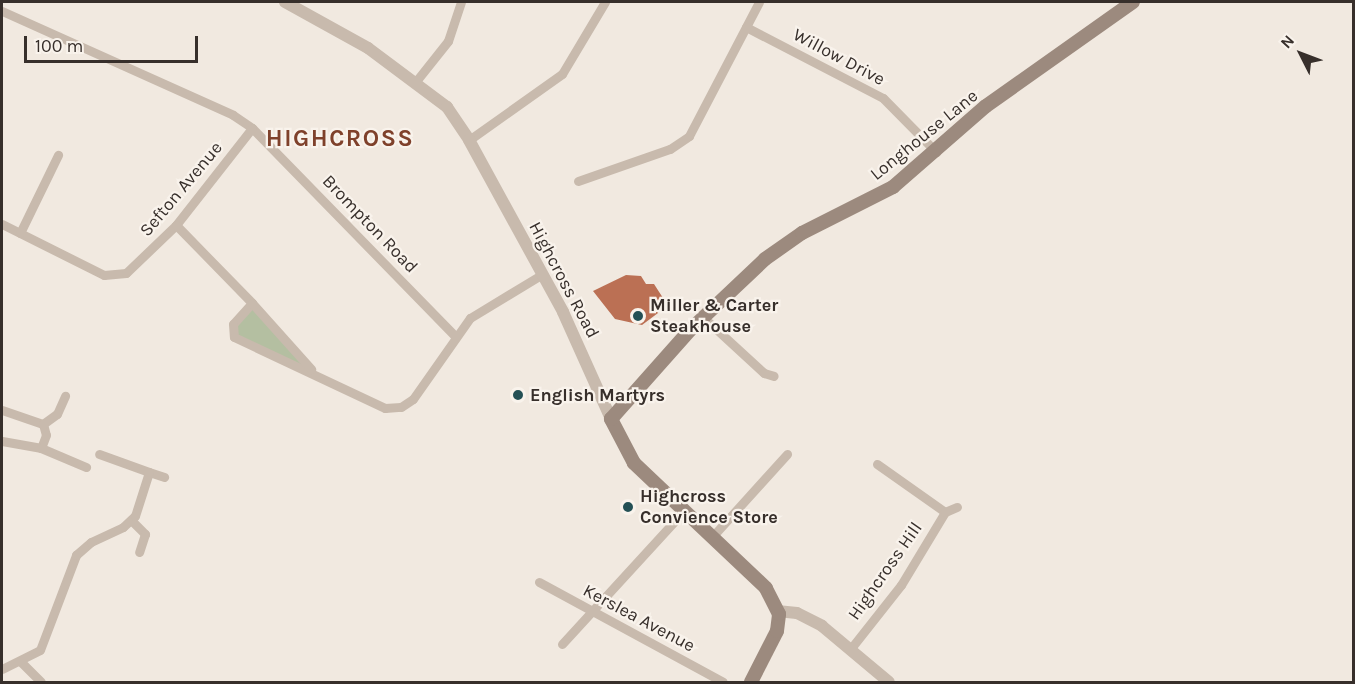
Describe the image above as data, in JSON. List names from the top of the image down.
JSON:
{
  "streets": {
    "main road": ["Longhouse Lane", "Highcross Road"],
    "street": [
      "Willow Drive",
      "Sefton Avenue",
      "Brompton Road",
      "Highcross Hill",
      "Kerslea Avenue"
    ]
  },
  "crossings": [
    ["Willow Drive", "Longhouse Lane"],
    ["Longhouse Lane", "Highcross Road"],
    ["Sefton Avenue", "Brompton Road"]
  ],
  "districts": ["HIGHCROSS"],
  "places": ["Miller & Carter Steakhouse", "English Martyrs", "Highcross Convience Store"],
  "scale_bar": "100 m",
  "north": "top left"
}
